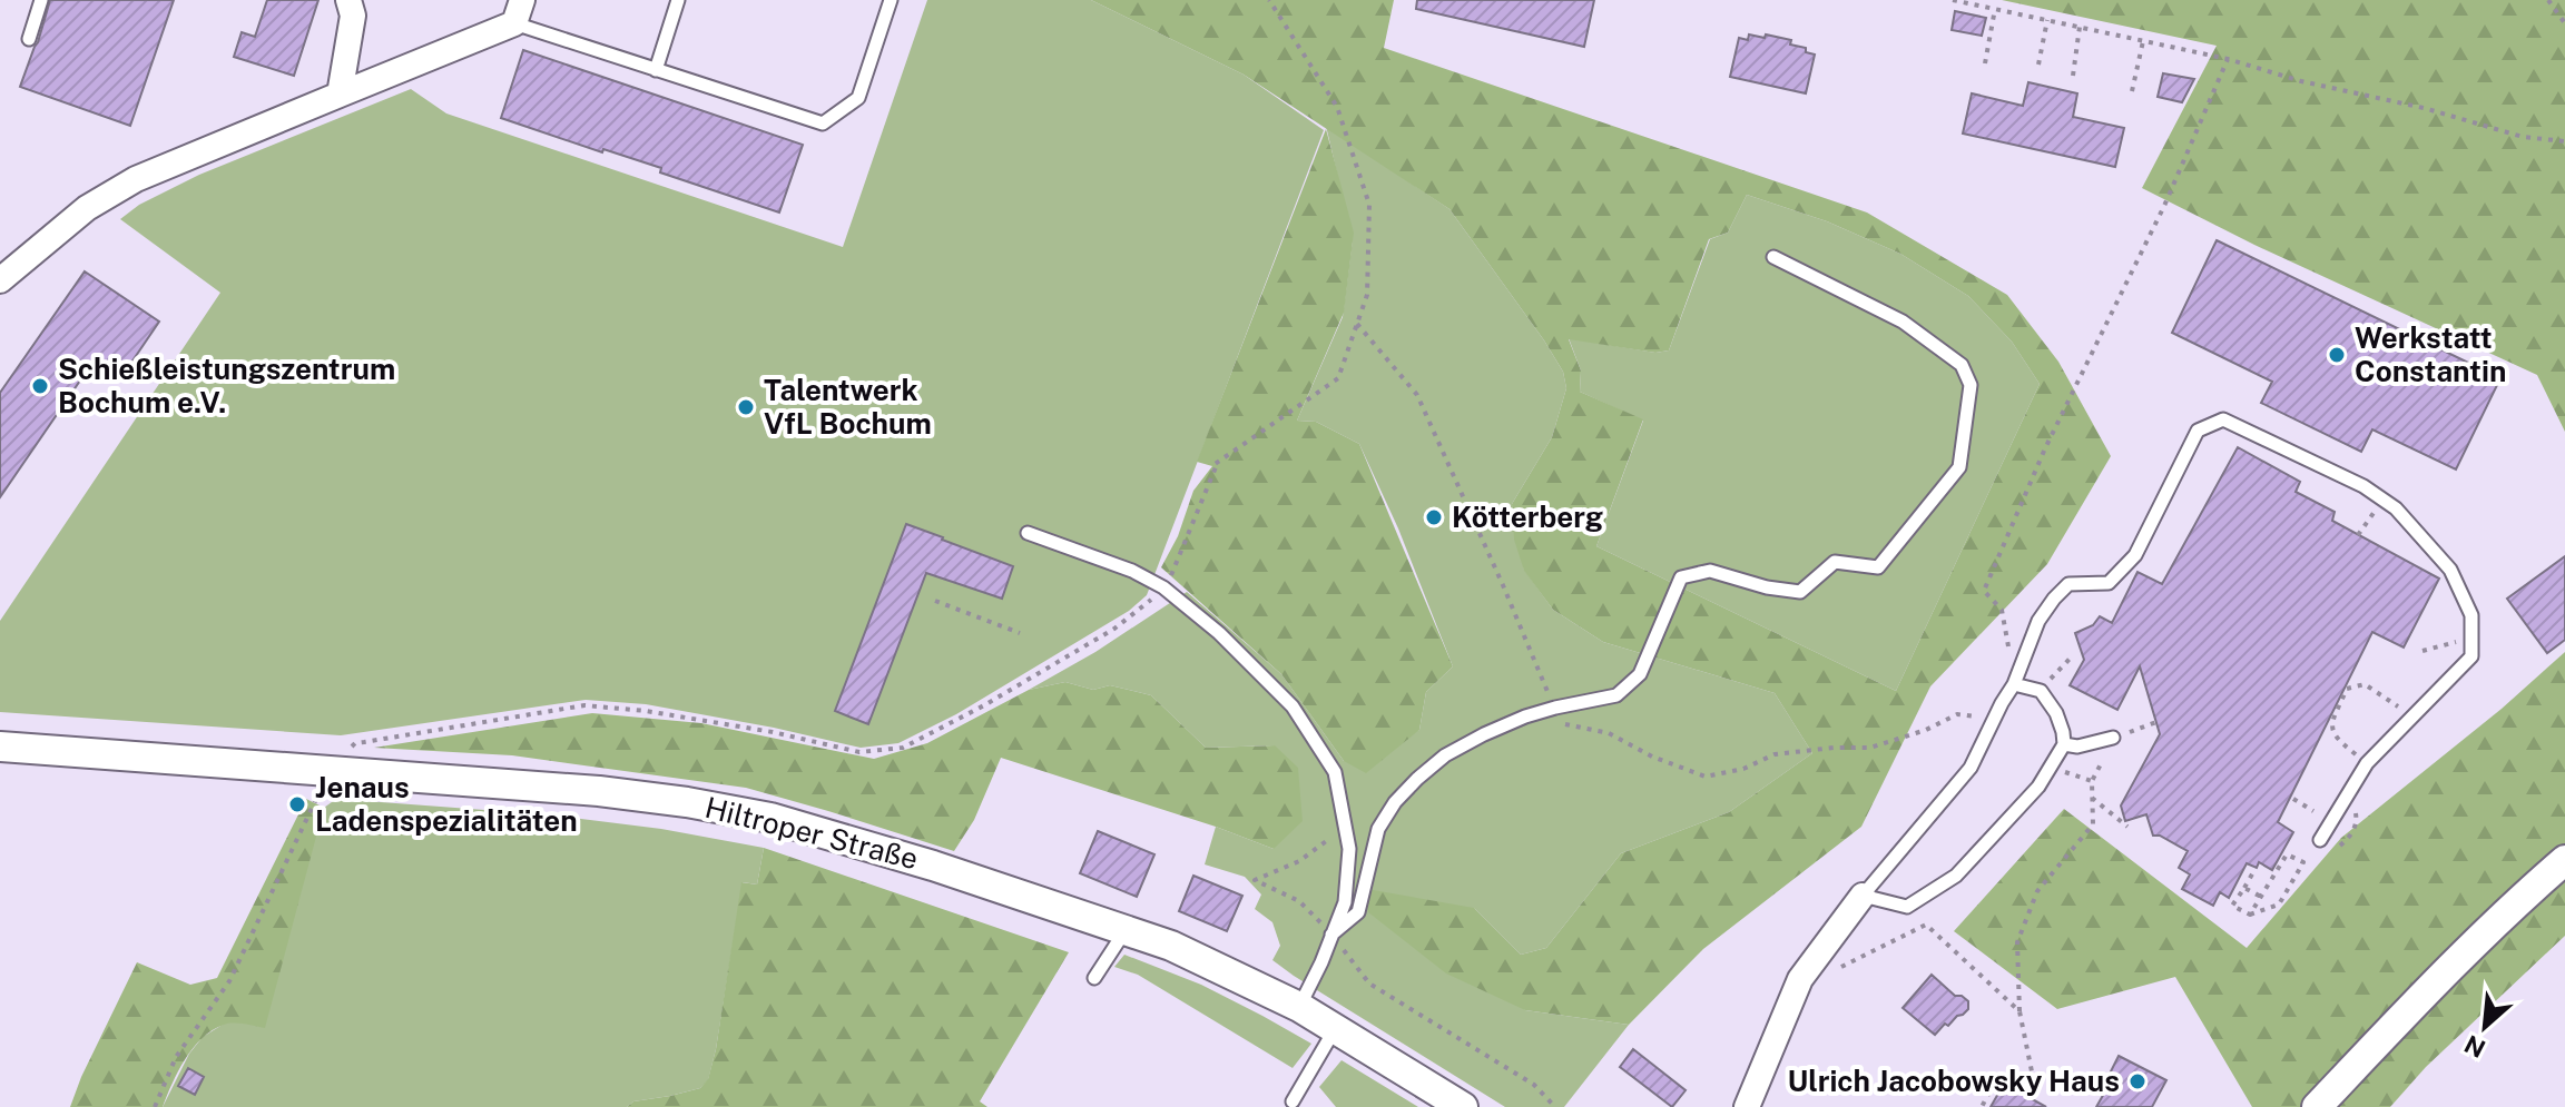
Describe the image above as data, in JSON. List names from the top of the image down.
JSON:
{
  "streets": {
    "street": ["Hiltroper Straße"]
  },
  "places": [
    "Werkstatt Constantin",
    "Schießleistungszentrum Bochum e.V.",
    "Talentwerk VfL Bochum",
    "Kötterberg",
    "Jenaus Ladenspezialitäten",
    "Ulrich Jacobowsky Haus"
  ],
  "north": "bottom left"
}
